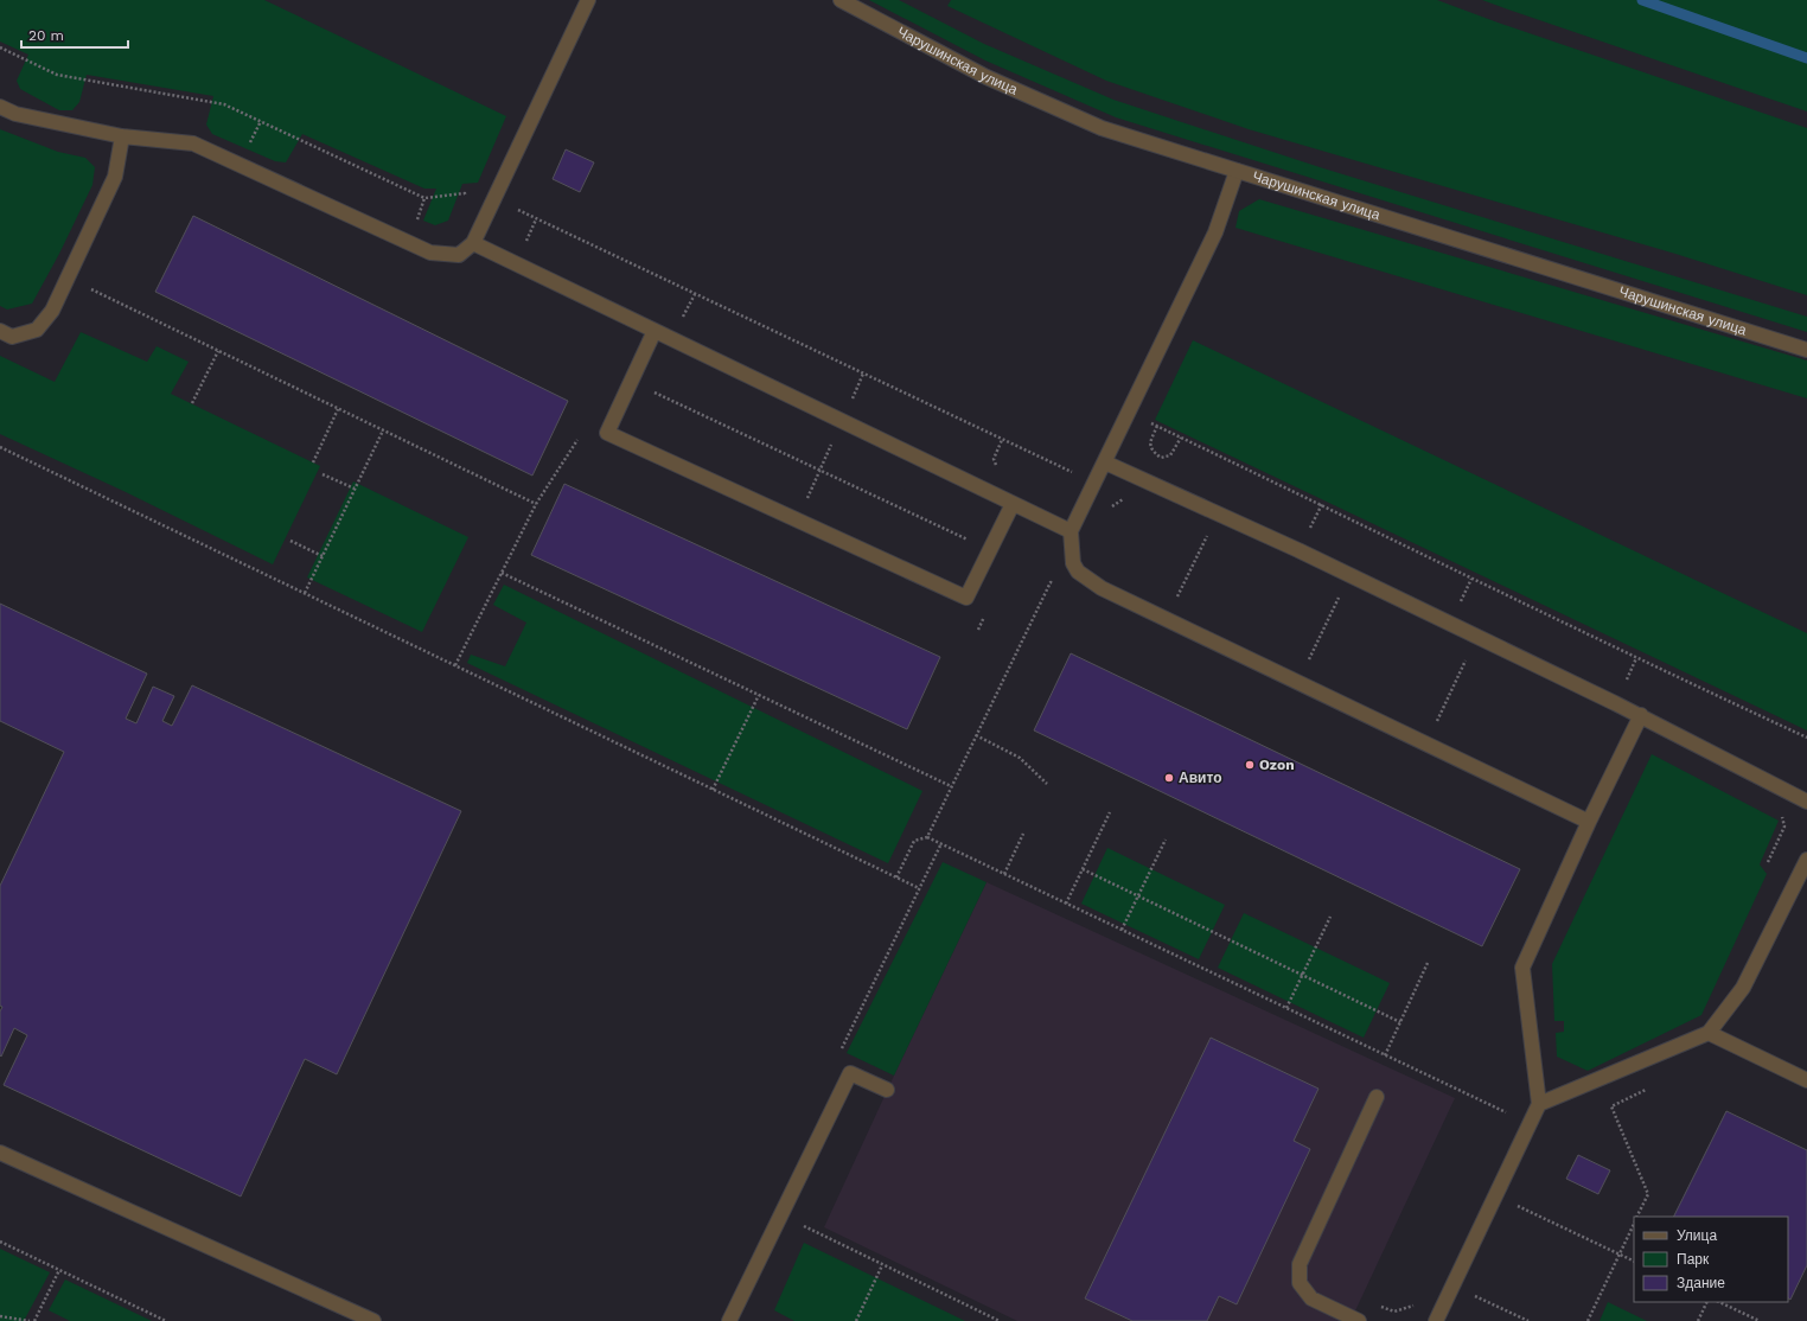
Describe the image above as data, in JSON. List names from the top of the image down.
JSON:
{
  "streets": {
    "street": ["Чарушинская улица"]
  },
  "places": ["Ozon", "Авито"],
  "legend": ["Улица", "Парк", "Здание"],
  "scale_bar": "20 m"
}
